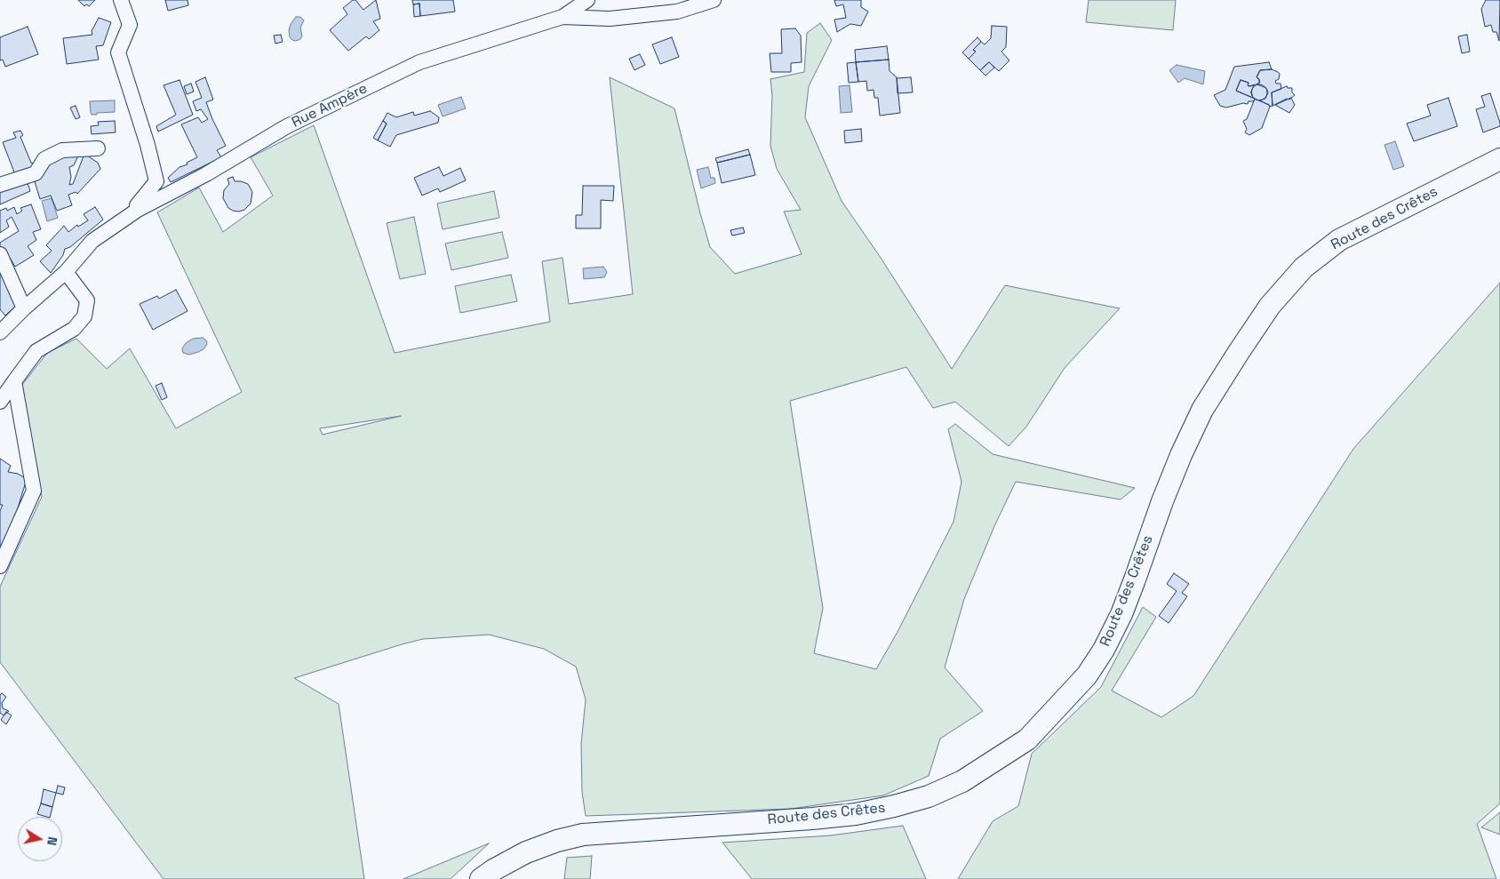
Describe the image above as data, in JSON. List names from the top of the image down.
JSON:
{
  "streets": {
    "street": ["Rue Ampère", "Route des Crêtes"]
  },
  "north": "right"
}
